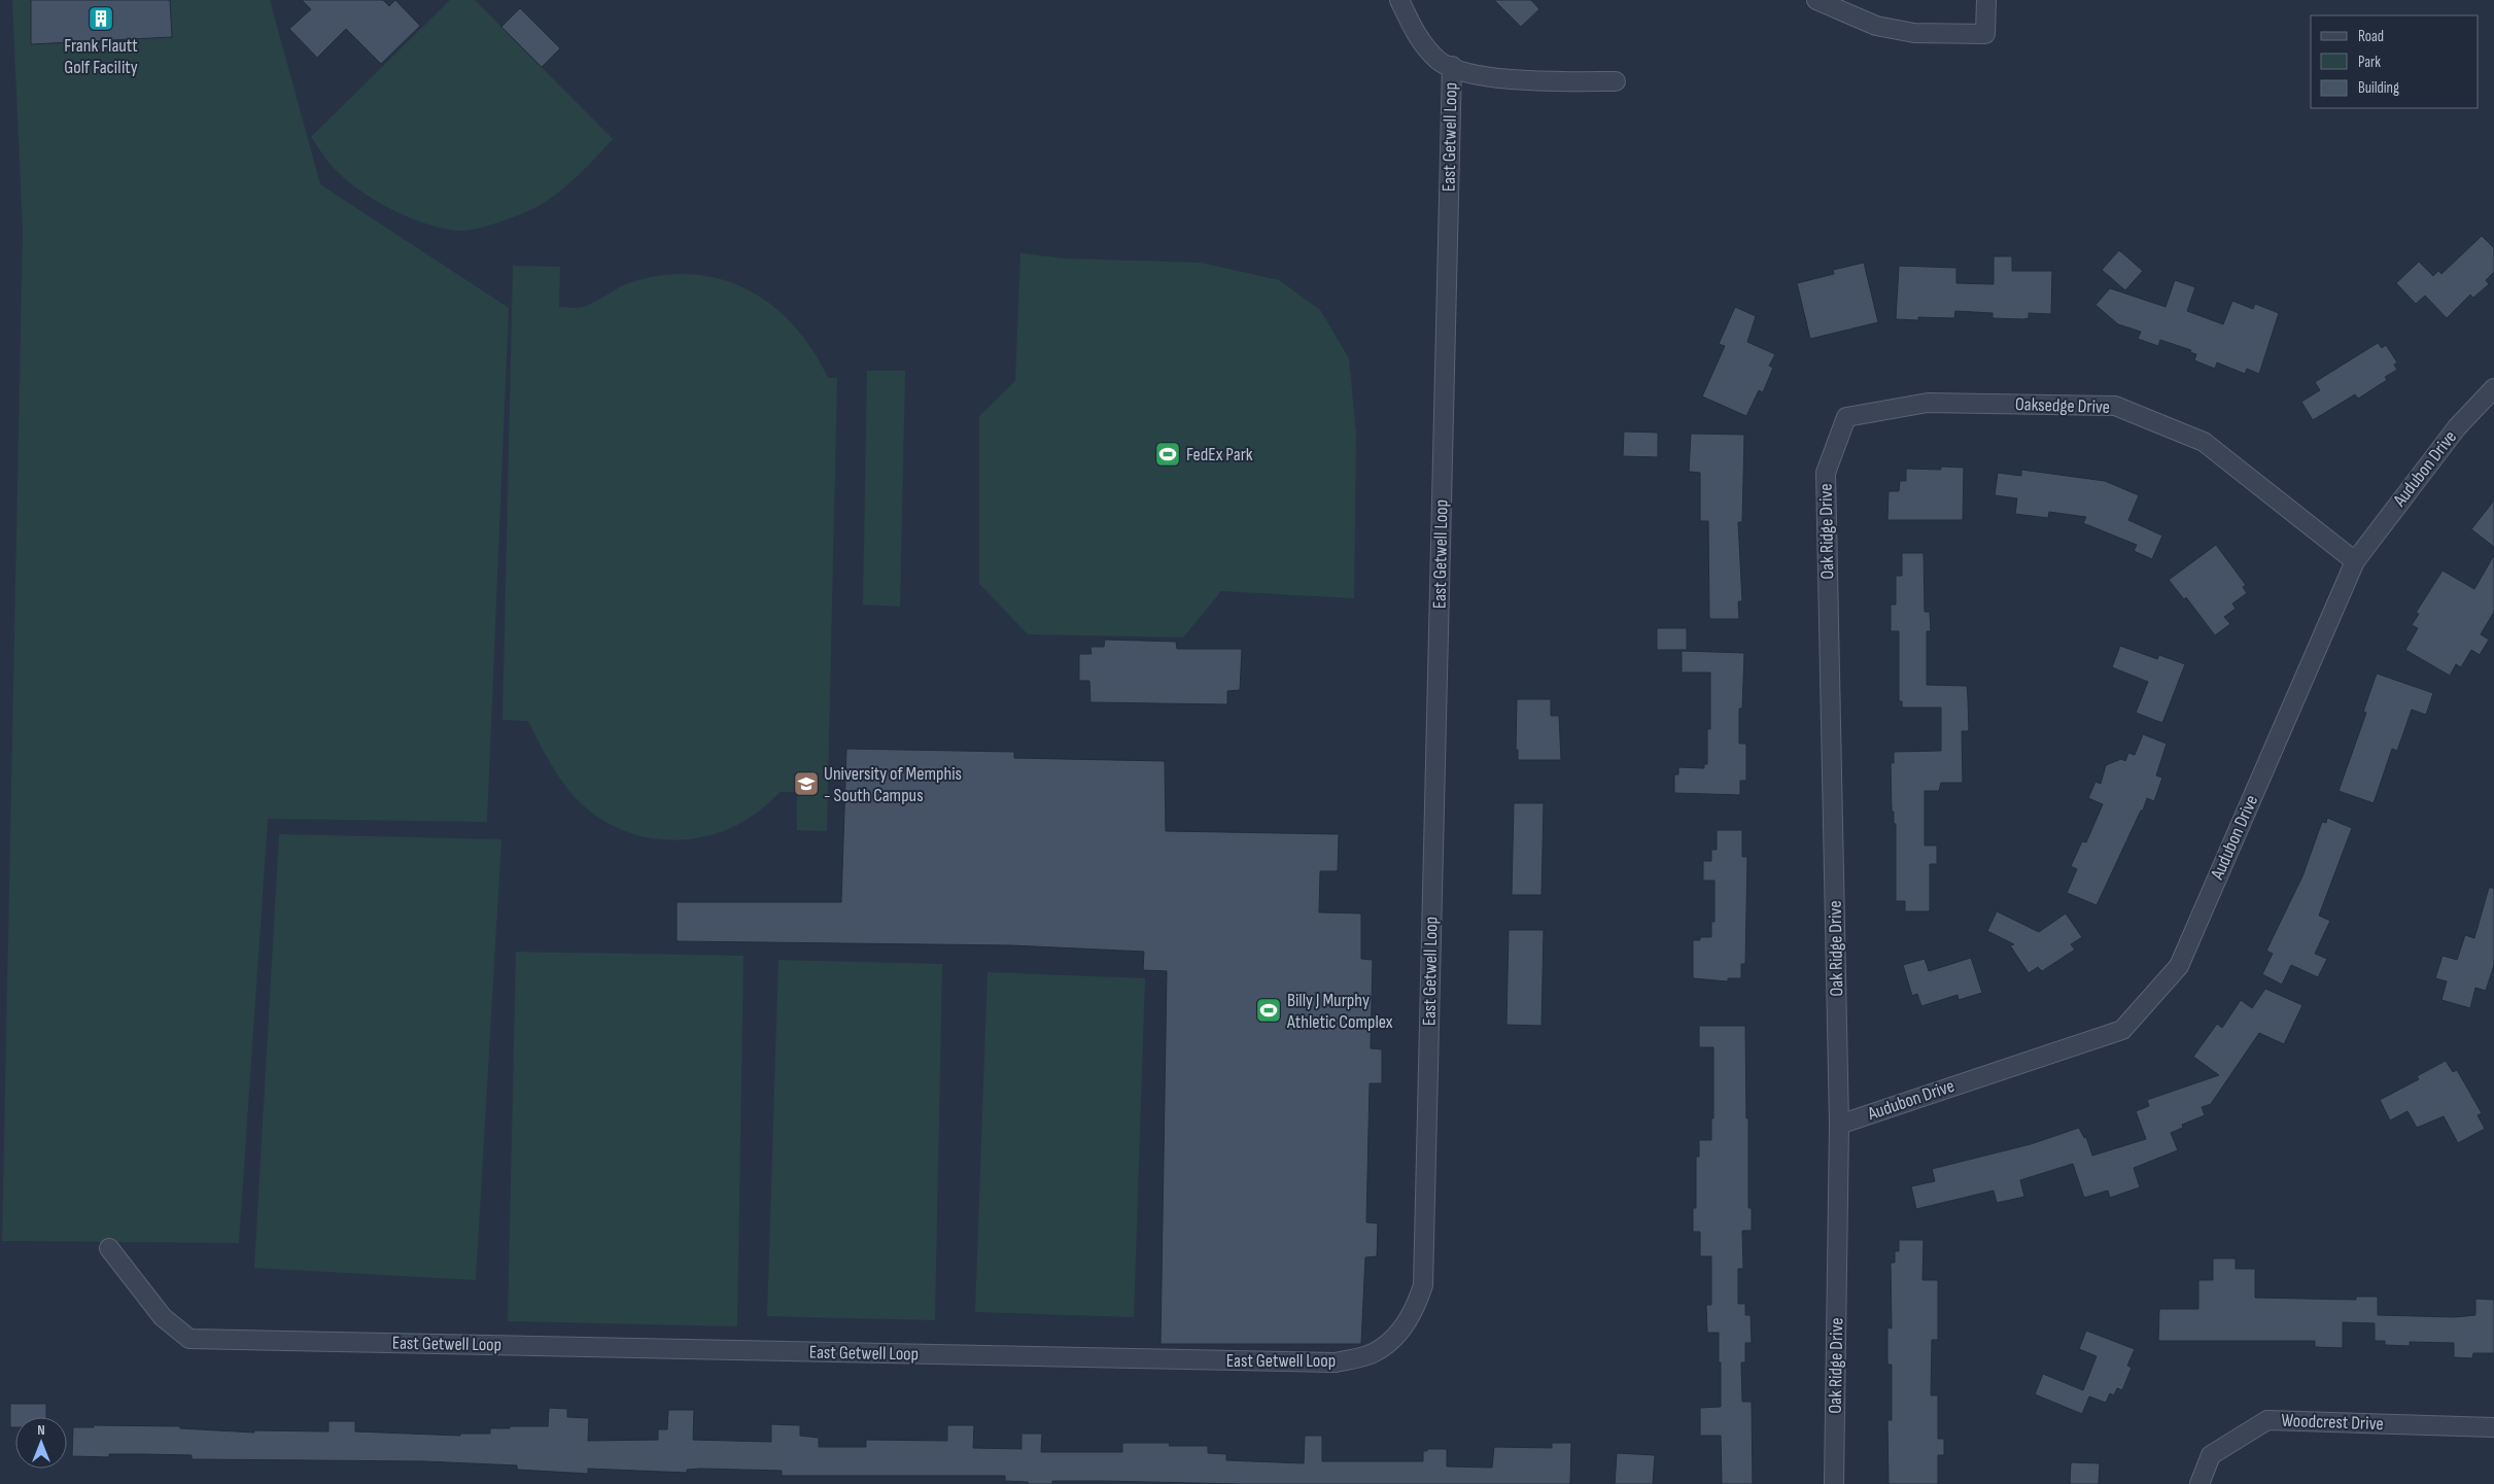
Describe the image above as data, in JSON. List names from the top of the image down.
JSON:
{
  "streets": {
    "street": [
      "East Getwell Loop",
      "Oaksedge Drive",
      "Audubon Drive",
      "Oak Ridge Drive",
      "Woodcrest Drive"
    ]
  },
  "crossings": [
    ["Oaksedge Drive", "Audubon Drive"],
    ["Oaksedge Drive", "Oak Ridge Drive"],
    ["Audubon Drive", "Oak Ridge Drive"]
  ],
  "places": {
    "building": ["Frank Flautt Golf Facility"],
    "sports": ["FedEx Park", "Billy J Murphy Athletic Complex"],
    "school or university": ["University of Memphis - South Campus"]
  },
  "legend": ["Road", "Park", "Building"],
  "north": "top"
}
